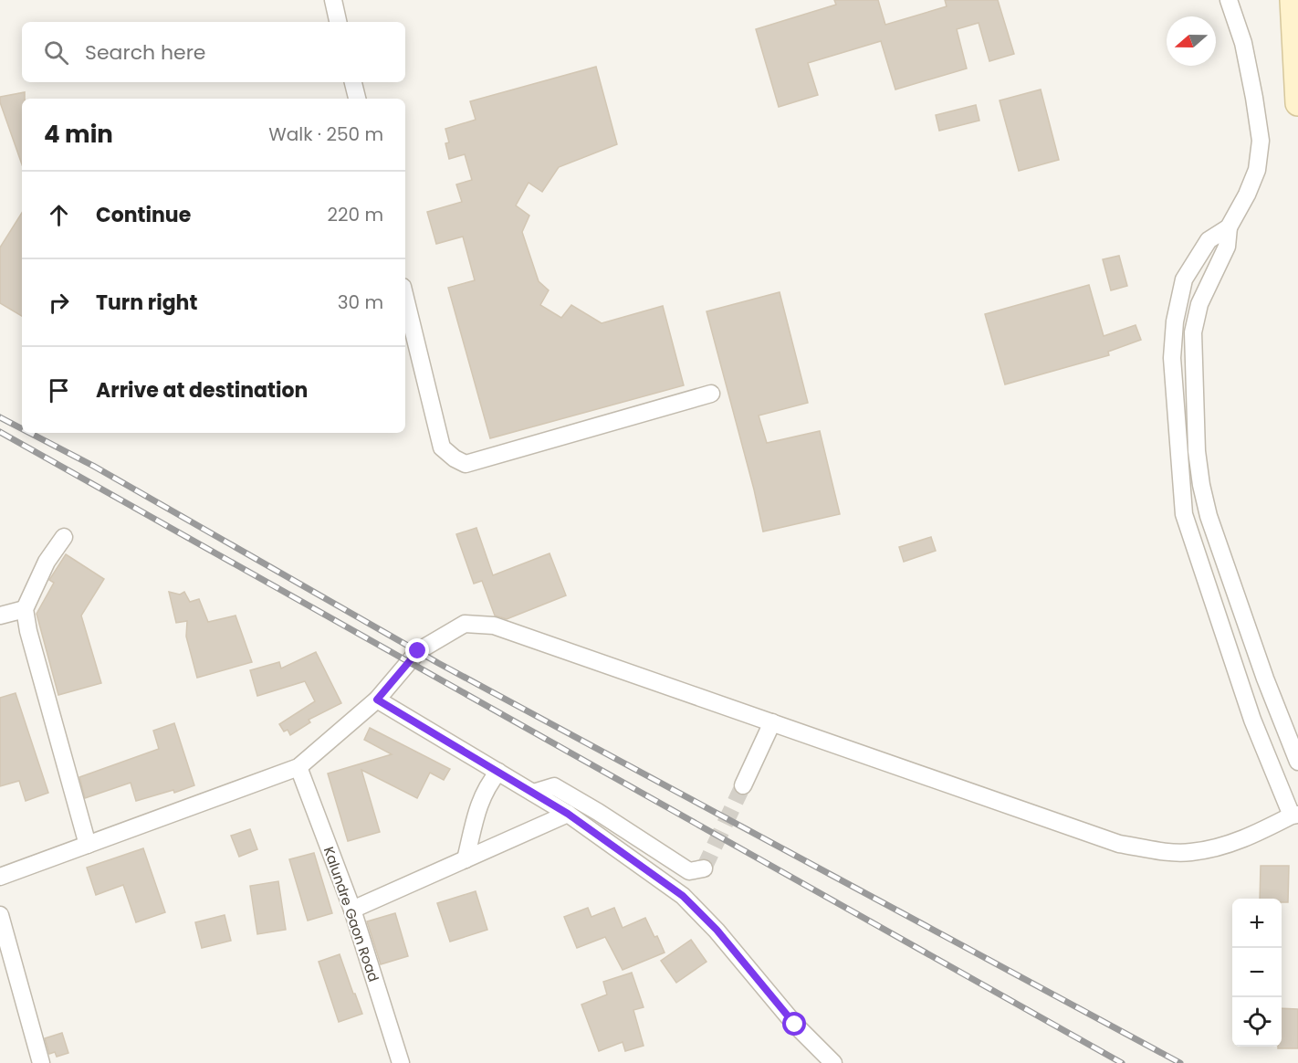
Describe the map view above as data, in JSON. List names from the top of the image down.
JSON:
{
  "streets": {
    "street": ["Kalundre Gaon Road"]
  },
  "north": "left",
  "page": {
    "search": "Search here",
    "heading": ["4 min", "Walk · 250 m"],
    "list": [
      ["Continue", "220 m"],
      ["Turn right", "30 m"],
      "Arrive at destination"
    ],
    "map_buttons": ["+", "−"]
  }
}
